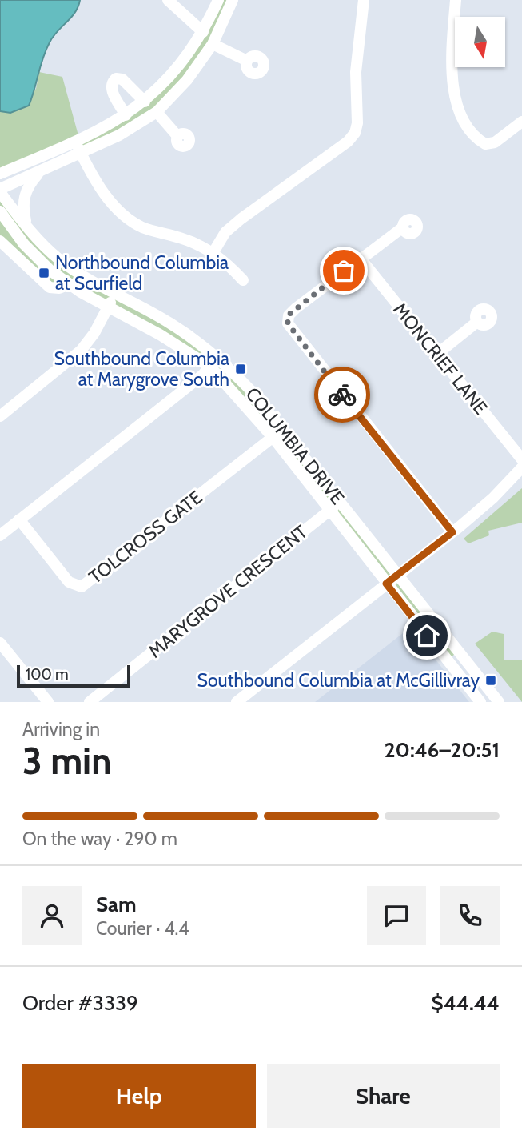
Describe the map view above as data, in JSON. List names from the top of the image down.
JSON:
{
  "streets": {
    "street": [
      "MONCRIEF LANE",
      "COLUMBIA DRIVE",
      "TOLCROSS GATE",
      "MARYGROVE CRESCENT"
    ]
  },
  "crossings": [
    ["COLUMBIA DRIVE", "TOLCROSS GATE"],
    ["COLUMBIA DRIVE", "MARYGROVE CRESCENT"]
  ],
  "places": {
    "transit": ["Northbound Columbia at Scurfield", "Southbound Columbia at Marygrove South", "Southbound Columbia at McGillivray"]
  },
  "scale_bar": "100 m",
  "north": "bottom",
  "page": {
    "scale": "100 m",
    "heading": ["3 min", "Arriving in", "20:46–20:51"],
    "panel": [
      "Sam",
      "Courier · 4.4",
      "Order #3339",
      "$44.44"
    ],
    "bar": "On the way · 290 m",
    "buttons": ["Help", "Share"]
  }
}
